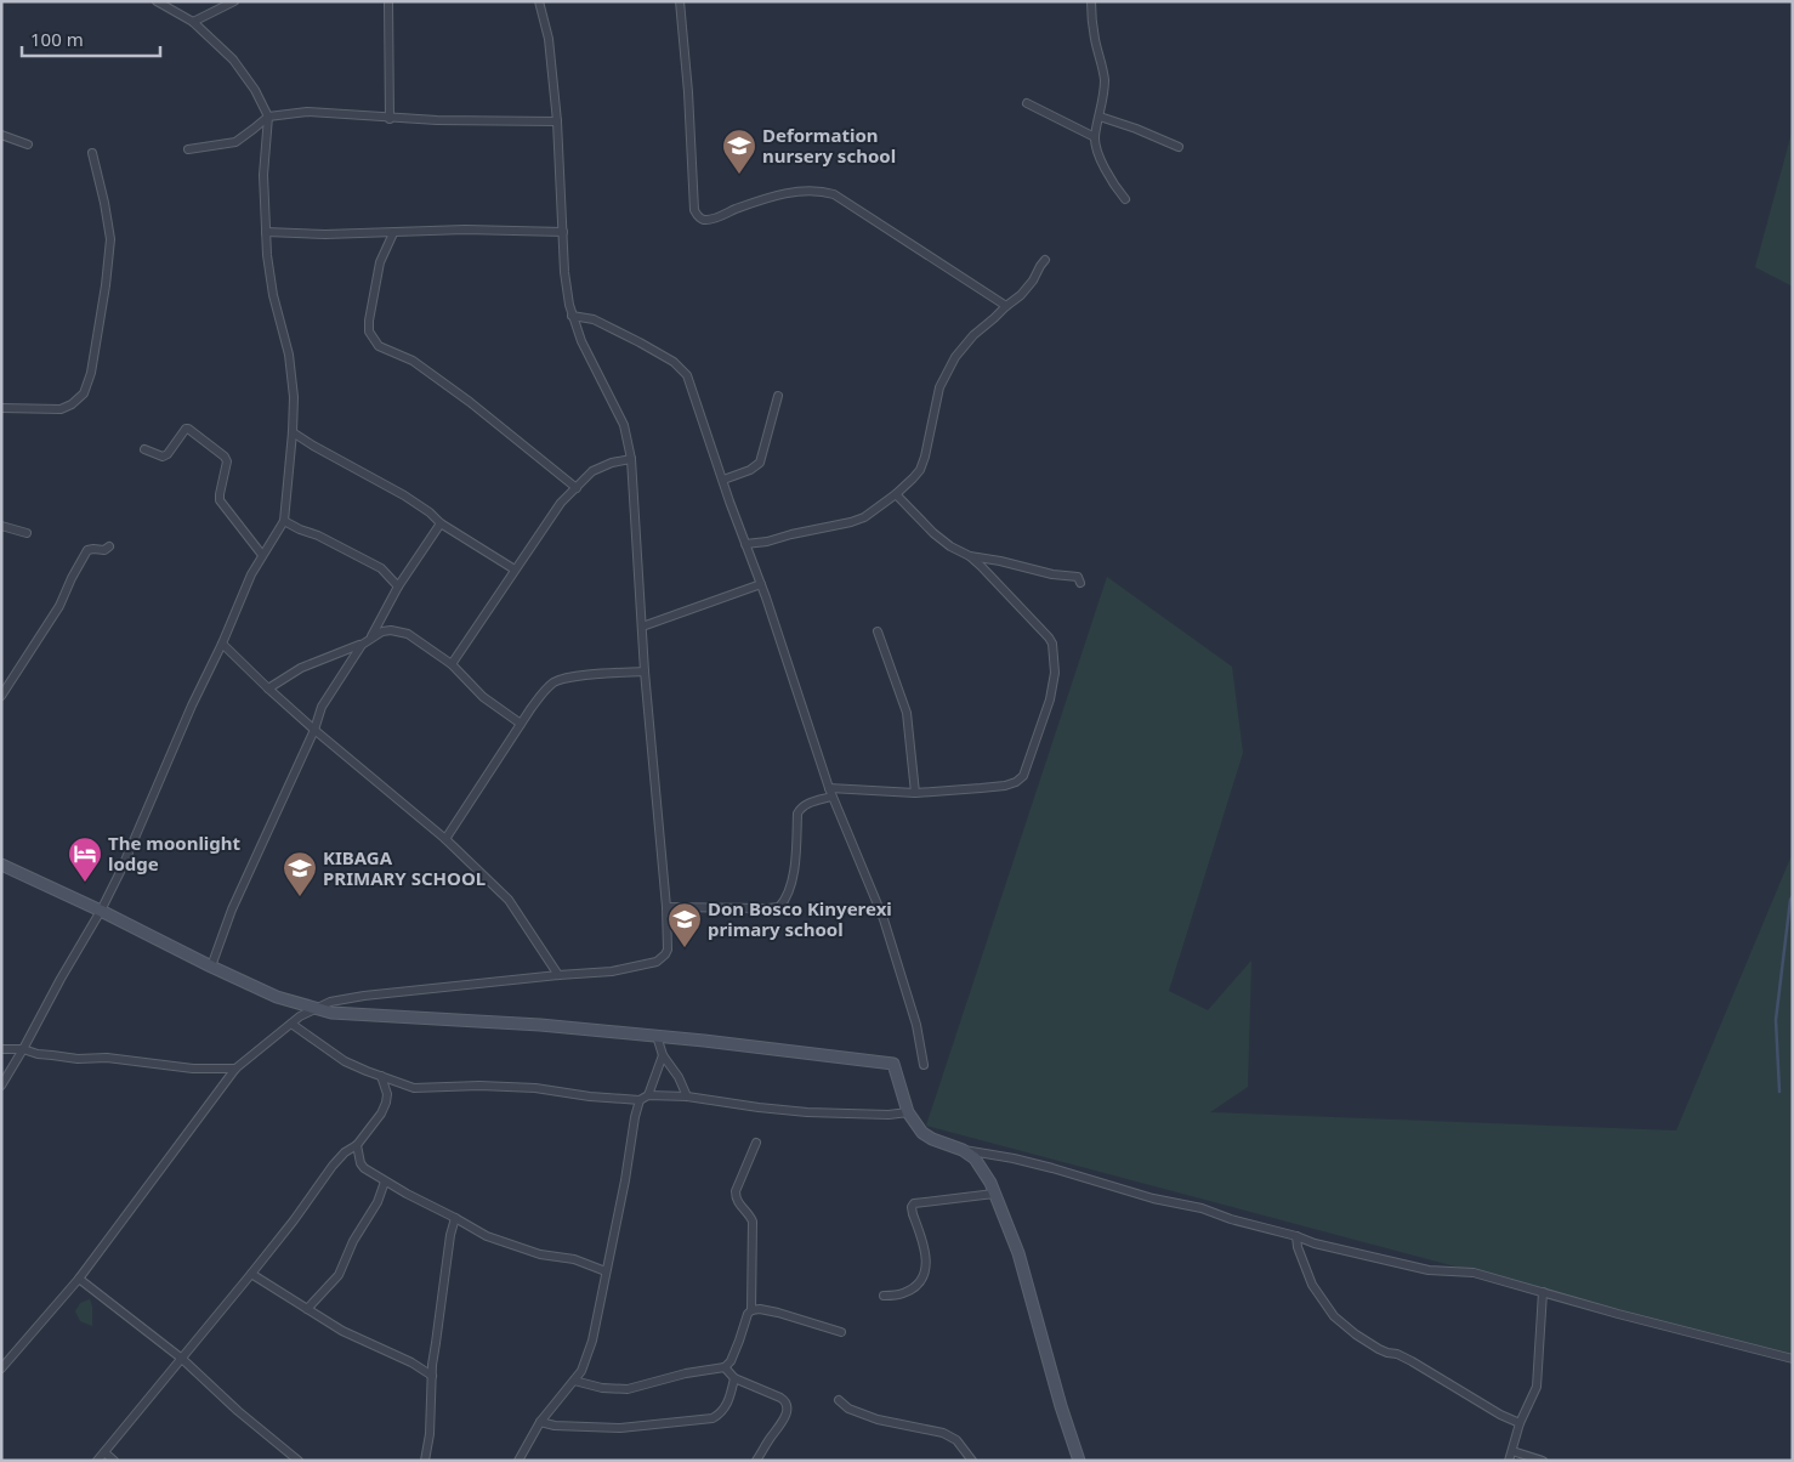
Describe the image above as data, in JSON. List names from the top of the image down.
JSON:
{
  "places": {
    "school or university": ["Deformation nursery school", "KIBAGA PRIMARY SCHOOL", "Don Bosco Kinyerexi primary school"],
    "hotel": ["The moonlight lodge"]
  },
  "scale_bar": "100 m"
}
